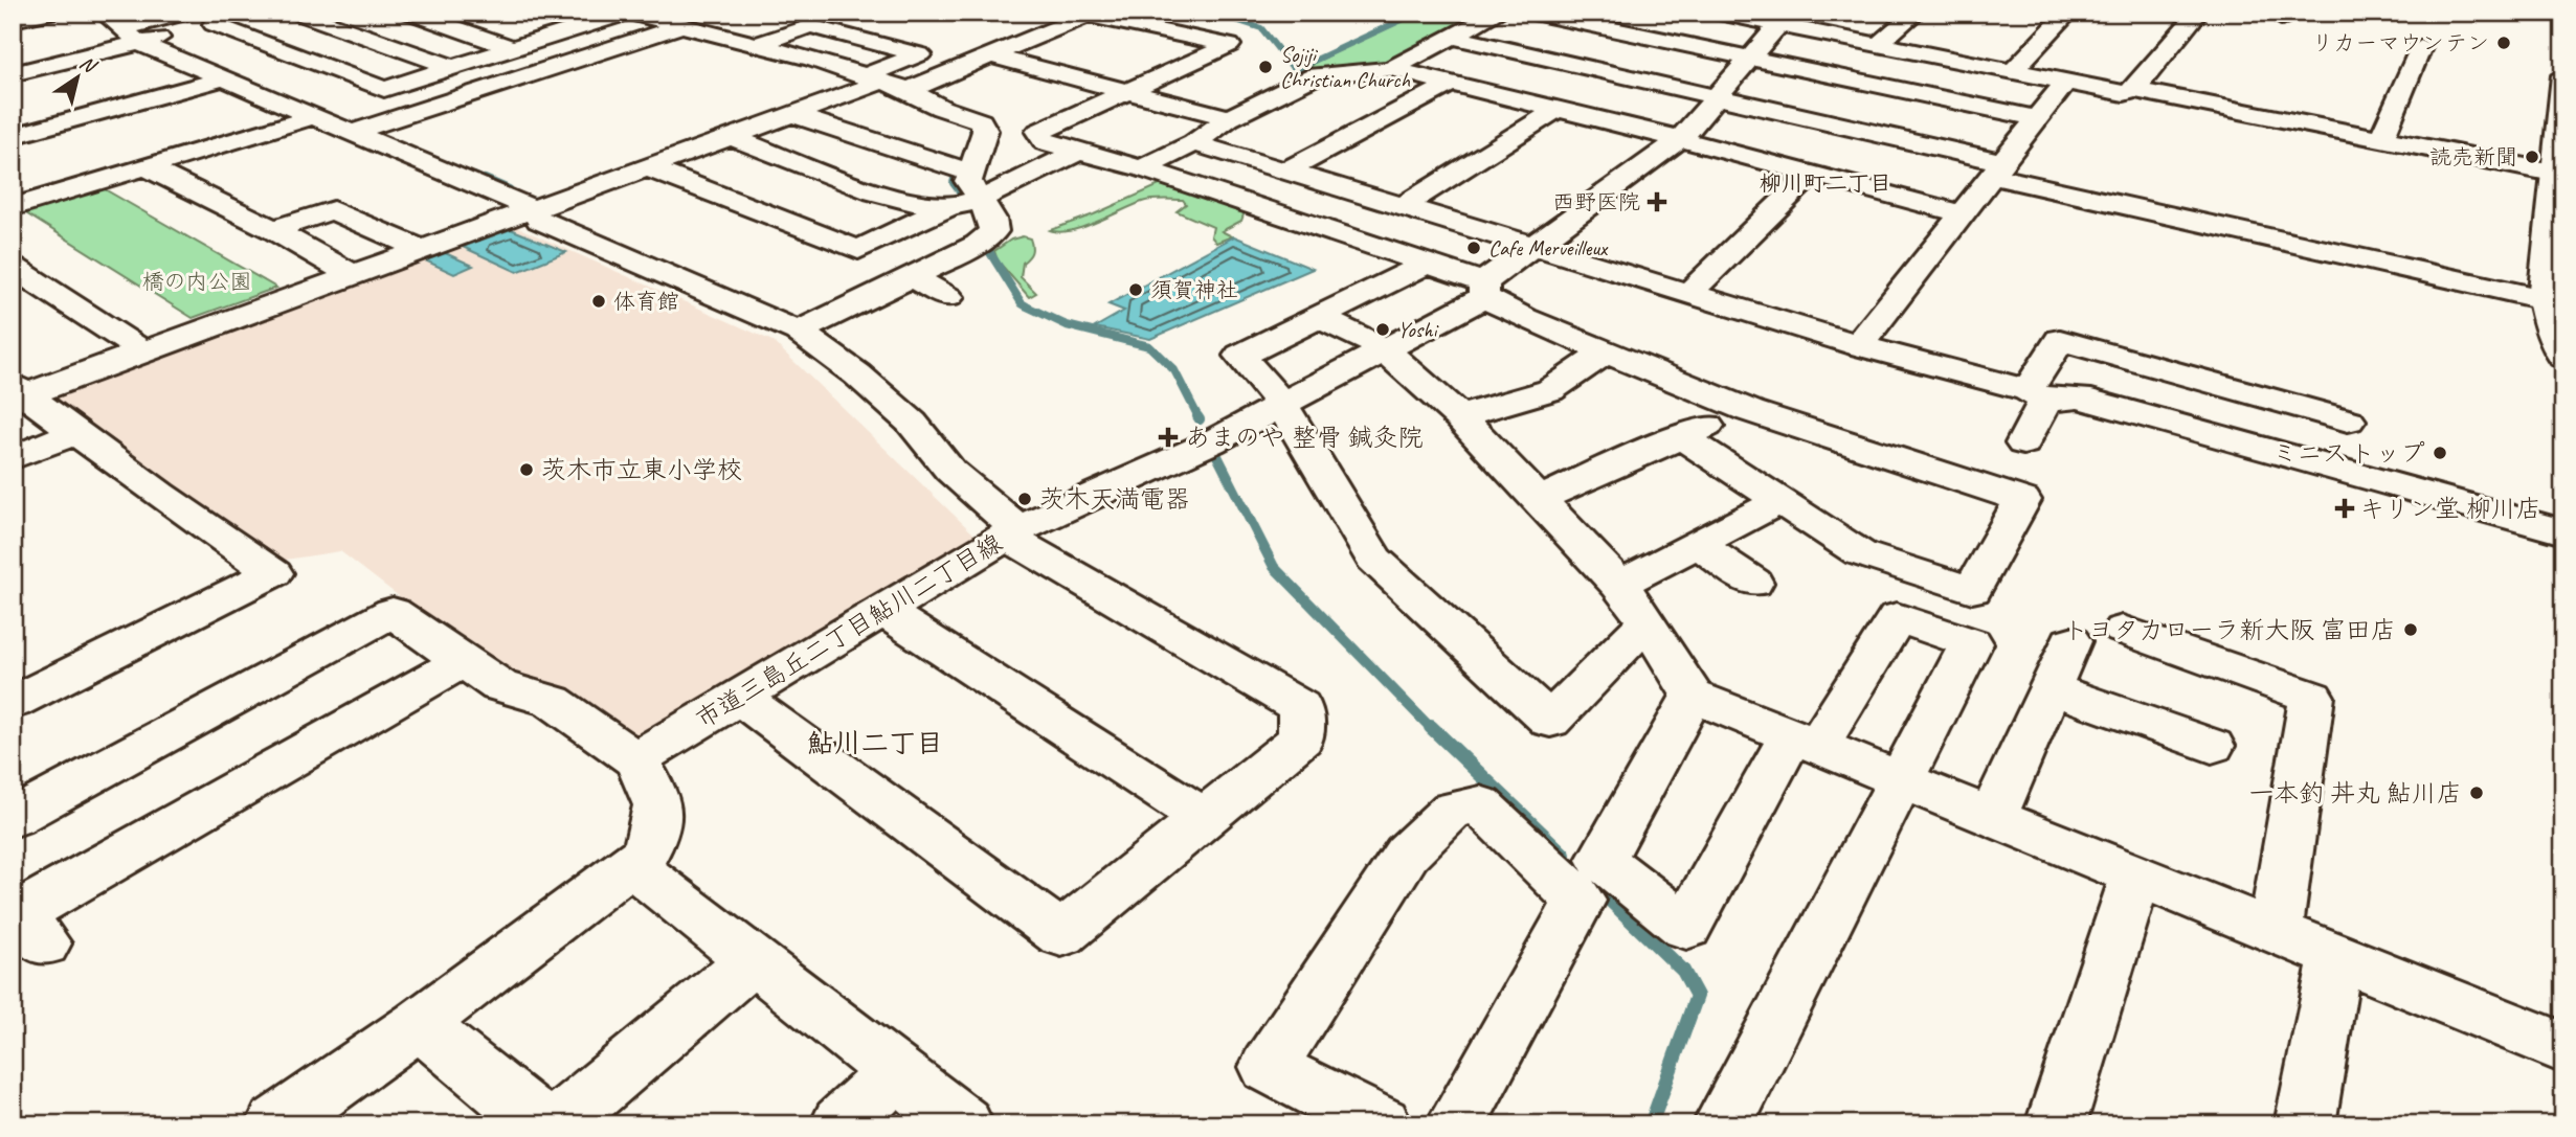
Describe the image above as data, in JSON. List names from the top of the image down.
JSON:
{
  "streets": {
    "street": ["市道三島丘二丁目鮎川二丁目線"]
  },
  "districts": ["柳川町二丁目", "鮎川二丁目"],
  "parks": ["橋の内公園"],
  "places": {
    "other": [
      "リカーマウンテン",
      "Sojiji Christian Church",
      "読売新聞",
      "Cafe Merveilleux",
      "須賀神社",
      "体育館",
      "Yoshi",
      "ミニストップ",
      "茨木市立東小学校",
      "茨木天満電器",
      "トヨタカローラ新大阪 富田店",
      "一本釣 丼丸 鮎川店"
    ],
    "health": ["西野医院", "あまのや 整骨 鍼灸院", "キリン堂 柳川店"]
  },
  "north": "top right"
}
